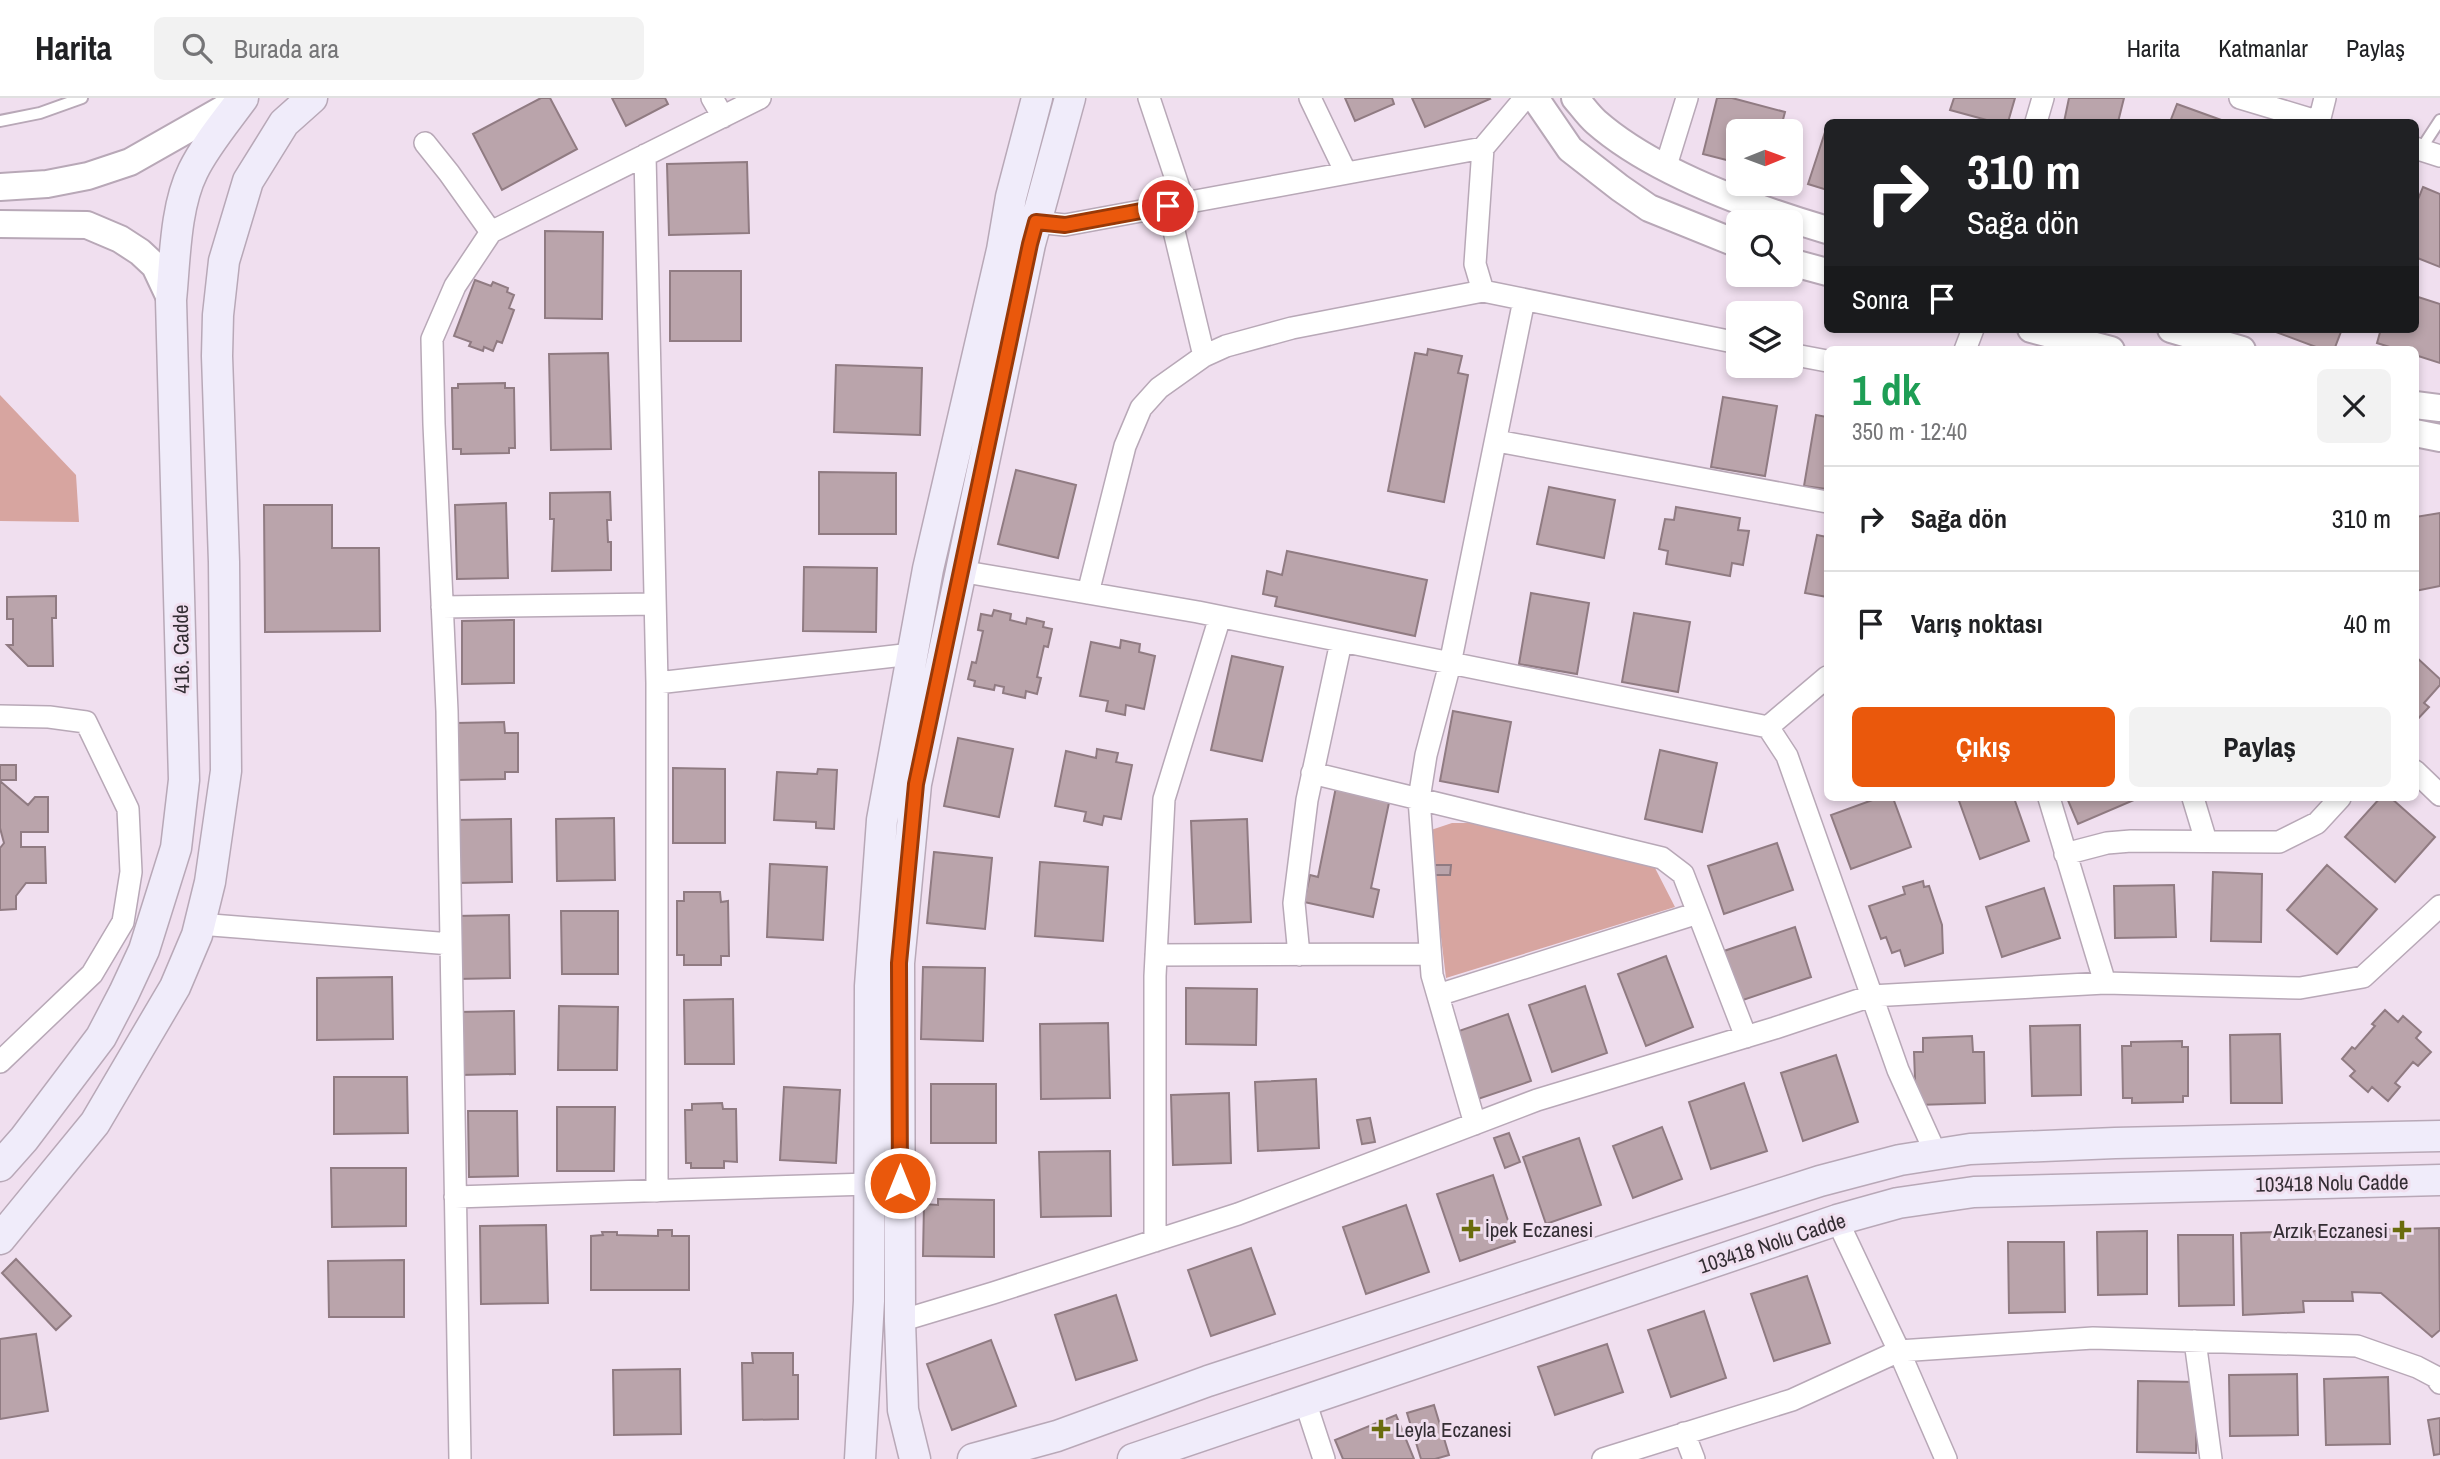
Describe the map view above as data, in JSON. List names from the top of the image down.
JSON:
{
  "streets": {
    "main road": ["416. Cadde", "103418 Nolu Cadde"]
  },
  "places": {
    "health": ["İpek Eczanesi", "Arzık Eczanesi", "Leyla Eczanesi"]
  },
  "north": "right",
  "page": {
    "header": "Harita",
    "search": "Burada ara",
    "nav": ["Harita", "Katmanlar", "Paylaş"],
    "turn": ["310 m", "Sağa dön"],
    "then": "Sonra",
    "heading": ["1 dk", "350 m · 12:40"],
    "list": [
      {
        "name": "Sağa dön",
        "value": "310 m"
      },
      {
        "name": "Varış noktası",
        "value": "40 m"
      }
    ],
    "buttons": ["Çıkış", "Paylaş"]
  }
}
